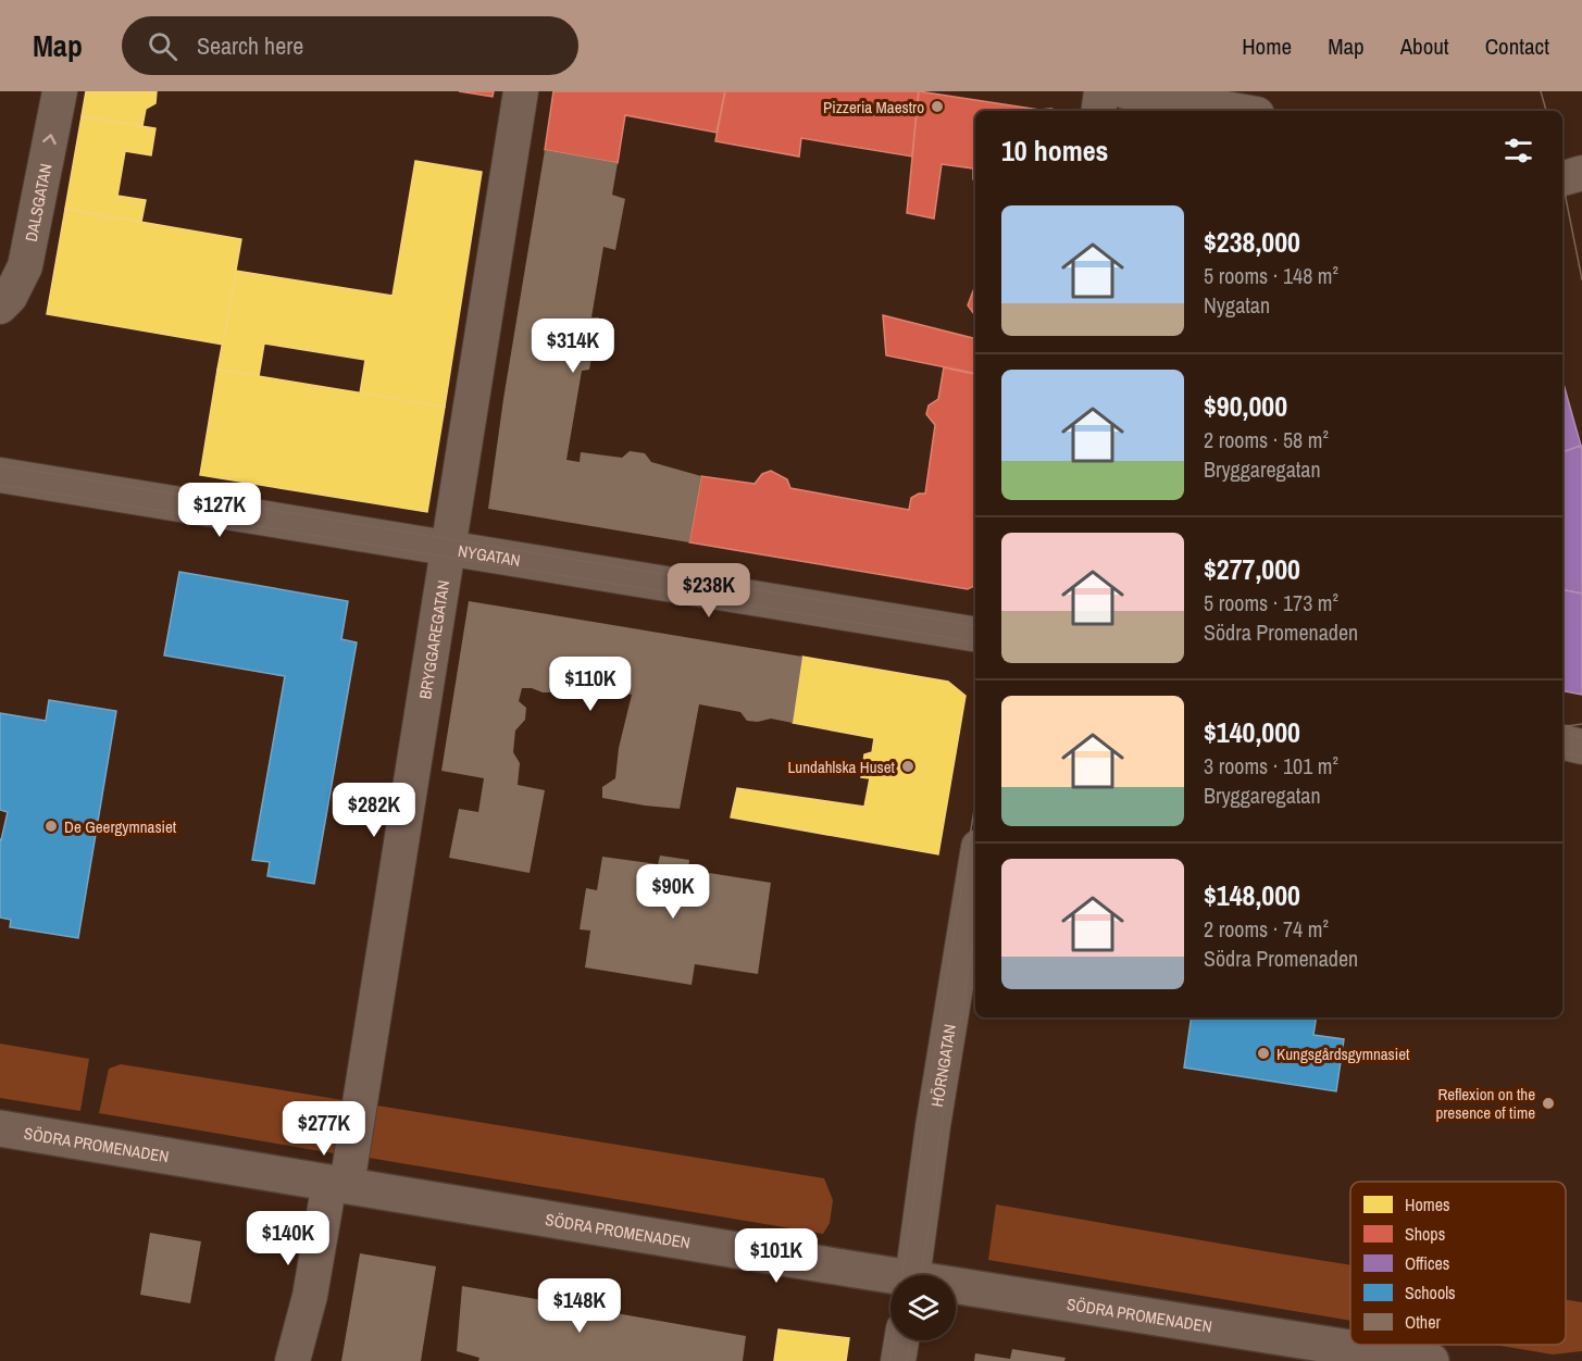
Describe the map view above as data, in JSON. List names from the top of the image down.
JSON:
{
  "streets": {
    "main road": ["SÖDRA PROMENADEN"],
    "street": [
      "DALSGATAN",
      "NYGATAN",
      "BRYGGAREGATAN",
      "HÖRNGATAN"
    ]
  },
  "crossings": [
    ["NYGATAN", "BRYGGAREGATAN"],
    ["BRYGGAREGATAN", "SÖDRA PROMENADEN"]
  ],
  "one_way": ["DALSGATAN"],
  "places": [
    "Pizzeria Maestro",
    "Lundahlska Huset",
    "De Geergymnasiet",
    "Kungsgårdsgymnasiet",
    "Reflexion on the presence of time"
  ],
  "legend": [
    "Homes",
    "Shops",
    "Offices",
    "Schools",
    "Other"
  ],
  "page": {
    "header": "Map",
    "search": "Search here",
    "nav": [
      "Home",
      "Map",
      "About",
      "Contact"
    ],
    "heading": "10 homes",
    "list": [
      {
        "name": "$238,000",
        "note": "5 rooms · 148 m² · Nygatan"
      },
      {
        "name": "$90,000",
        "note": "2 rooms · 58 m² · Bryggaregatan"
      },
      {
        "name": "$277,000",
        "note": "5 rooms · 173 m² · Södra Promenaden"
      },
      {
        "name": "$140,000",
        "note": "3 rooms · 101 m² · Bryggaregatan"
      },
      {
        "name": "$148,000",
        "note": "2 rooms · 74 m² · Södra Promenaden"
      }
    ],
    "price": [
      "$314K",
      "$127K",
      "$238K",
      "$110K",
      "$282K",
      "$90K",
      "$277K",
      "$140K",
      "$101K",
      "$148K"
    ]
  }
}
